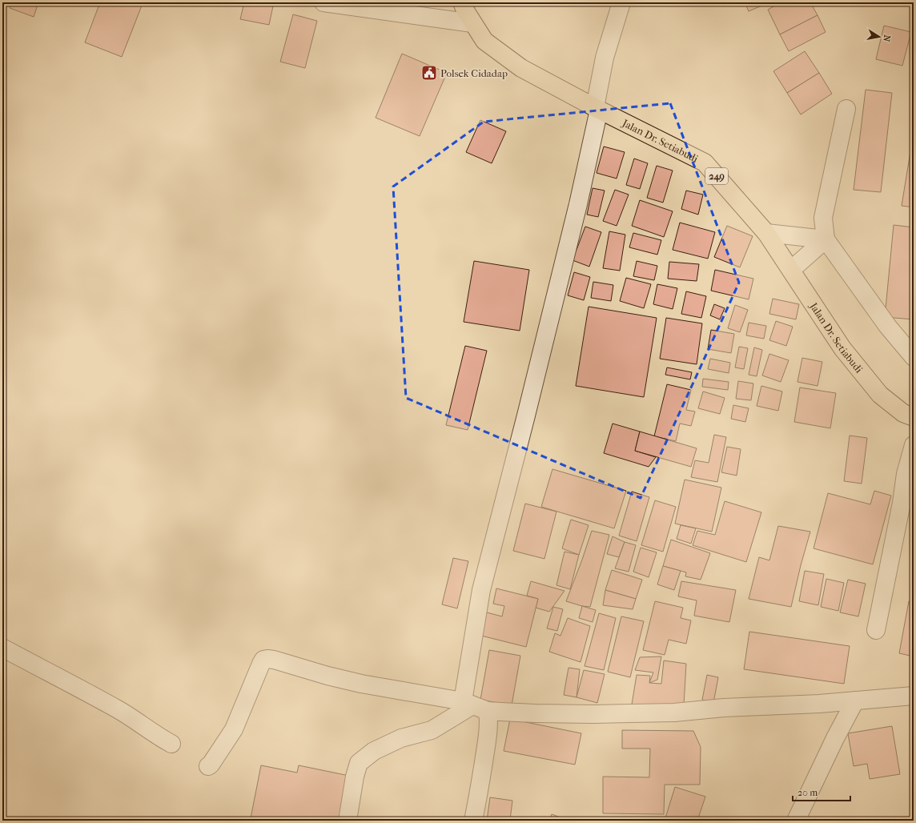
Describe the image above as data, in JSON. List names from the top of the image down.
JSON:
{
  "streets": {
    "main road": ["Jalan Dr. Setiabudi", "249"]
  },
  "places": {
    "public building": ["Polsek Cidadap"]
  },
  "scale_bar": "20 m",
  "north": "right"
}
